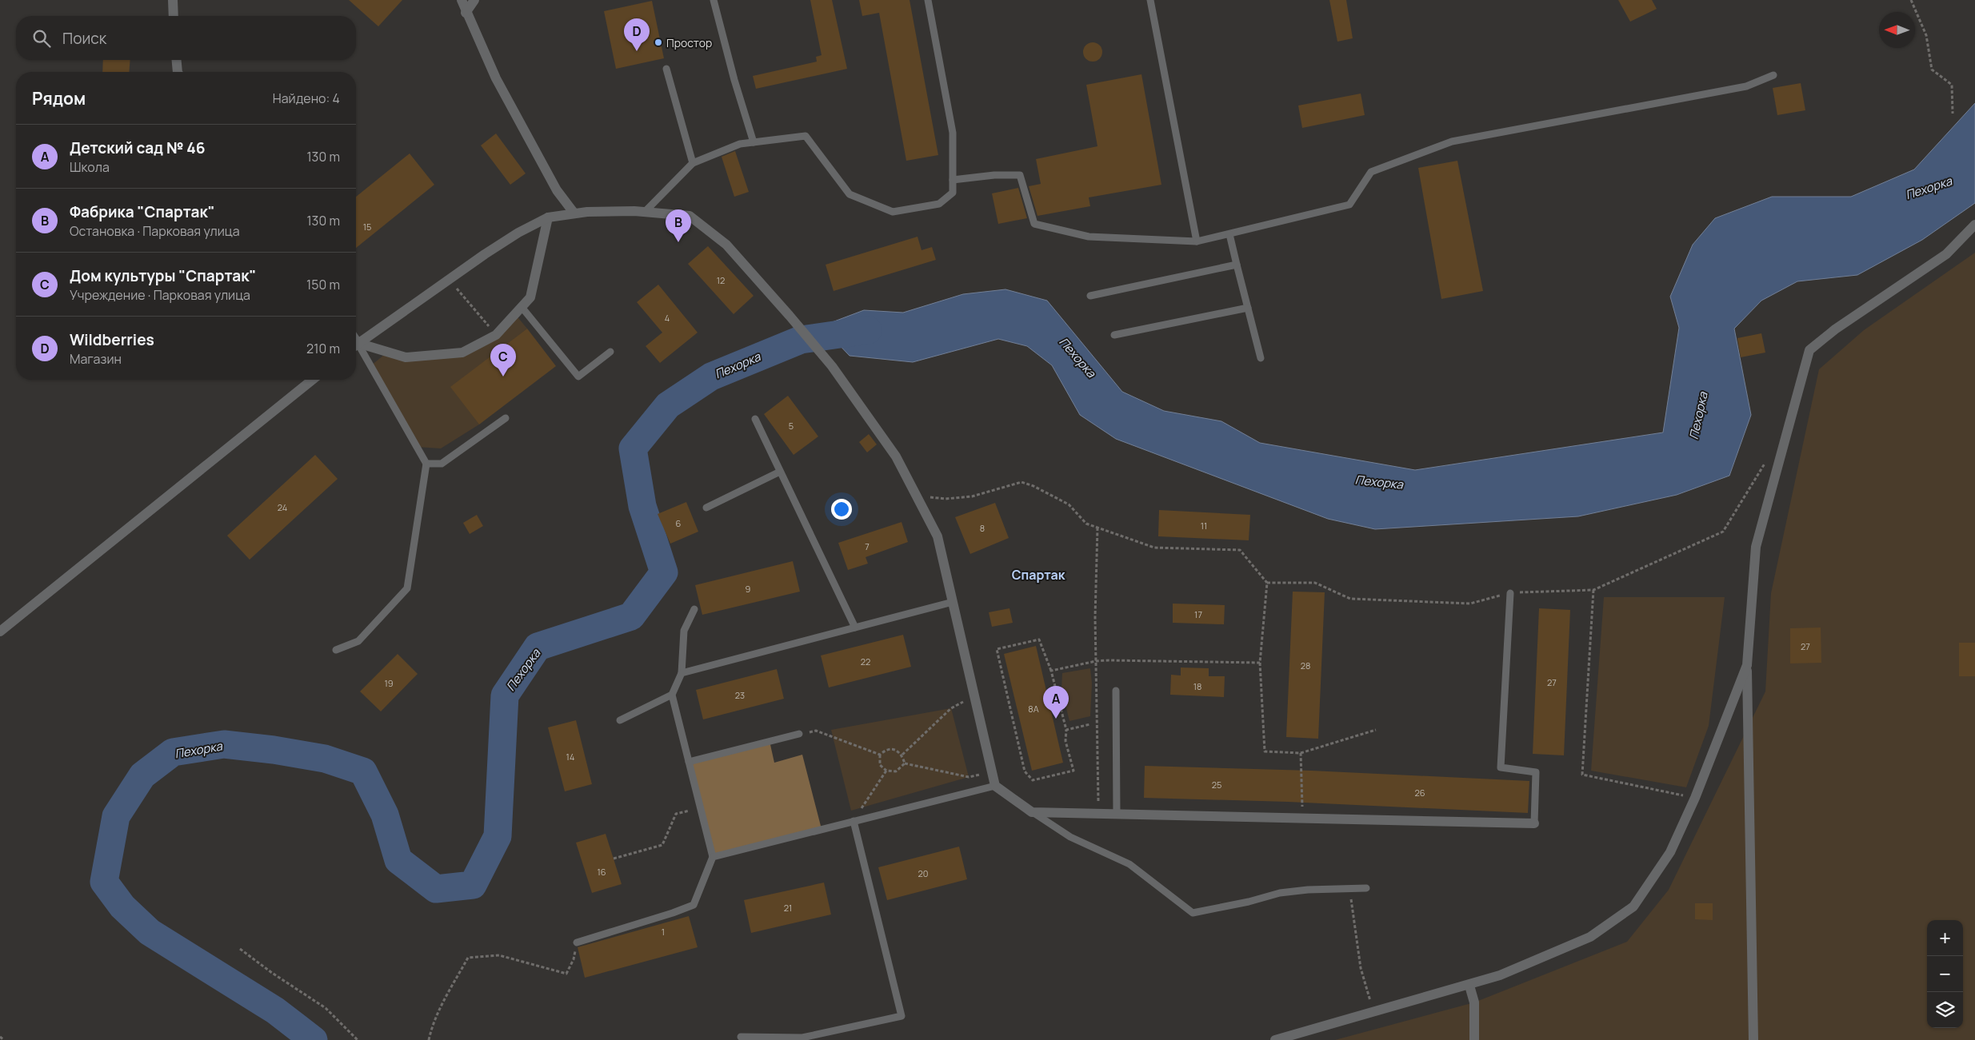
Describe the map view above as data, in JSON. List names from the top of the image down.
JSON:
{
  "districts": ["Спартак"],
  "water": ["Пехорка"],
  "places": ["Простор"],
  "house_numbers": [
    "15",
    "12",
    "4",
    "5",
    "24",
    "6",
    "11",
    "8",
    "7",
    "9",
    "17",
    "27",
    "22",
    "28",
    "27",
    "19",
    "18",
    "23",
    "8А",
    "14",
    "25",
    "26",
    "16",
    "20",
    "21",
    "1"
  ],
  "north": "left",
  "page": {
    "search": "Поиск",
    "pins": [
      "D",
      "B",
      "C",
      "A"
    ],
    "heading": ["Рядом", "Найдено: 4"],
    "list": [
      {
        "mark": "A",
        "name": "Детский сад № 46",
        "note": "Школа",
        "value": "130 m"
      },
      {
        "mark": "B",
        "name": "Фабрика \"Спартак\"",
        "note": "Остановка · Парковая улица",
        "value": "130 m"
      },
      {
        "mark": "C",
        "name": "Дом культуры \"Спартак\"",
        "note": "Учреждение · Парковая улица",
        "value": "150 m"
      },
      {
        "mark": "D",
        "name": "Wildberries",
        "note": "Магазин",
        "value": "210 m"
      }
    ],
    "map_buttons": ["+", "−"]
  }
}
